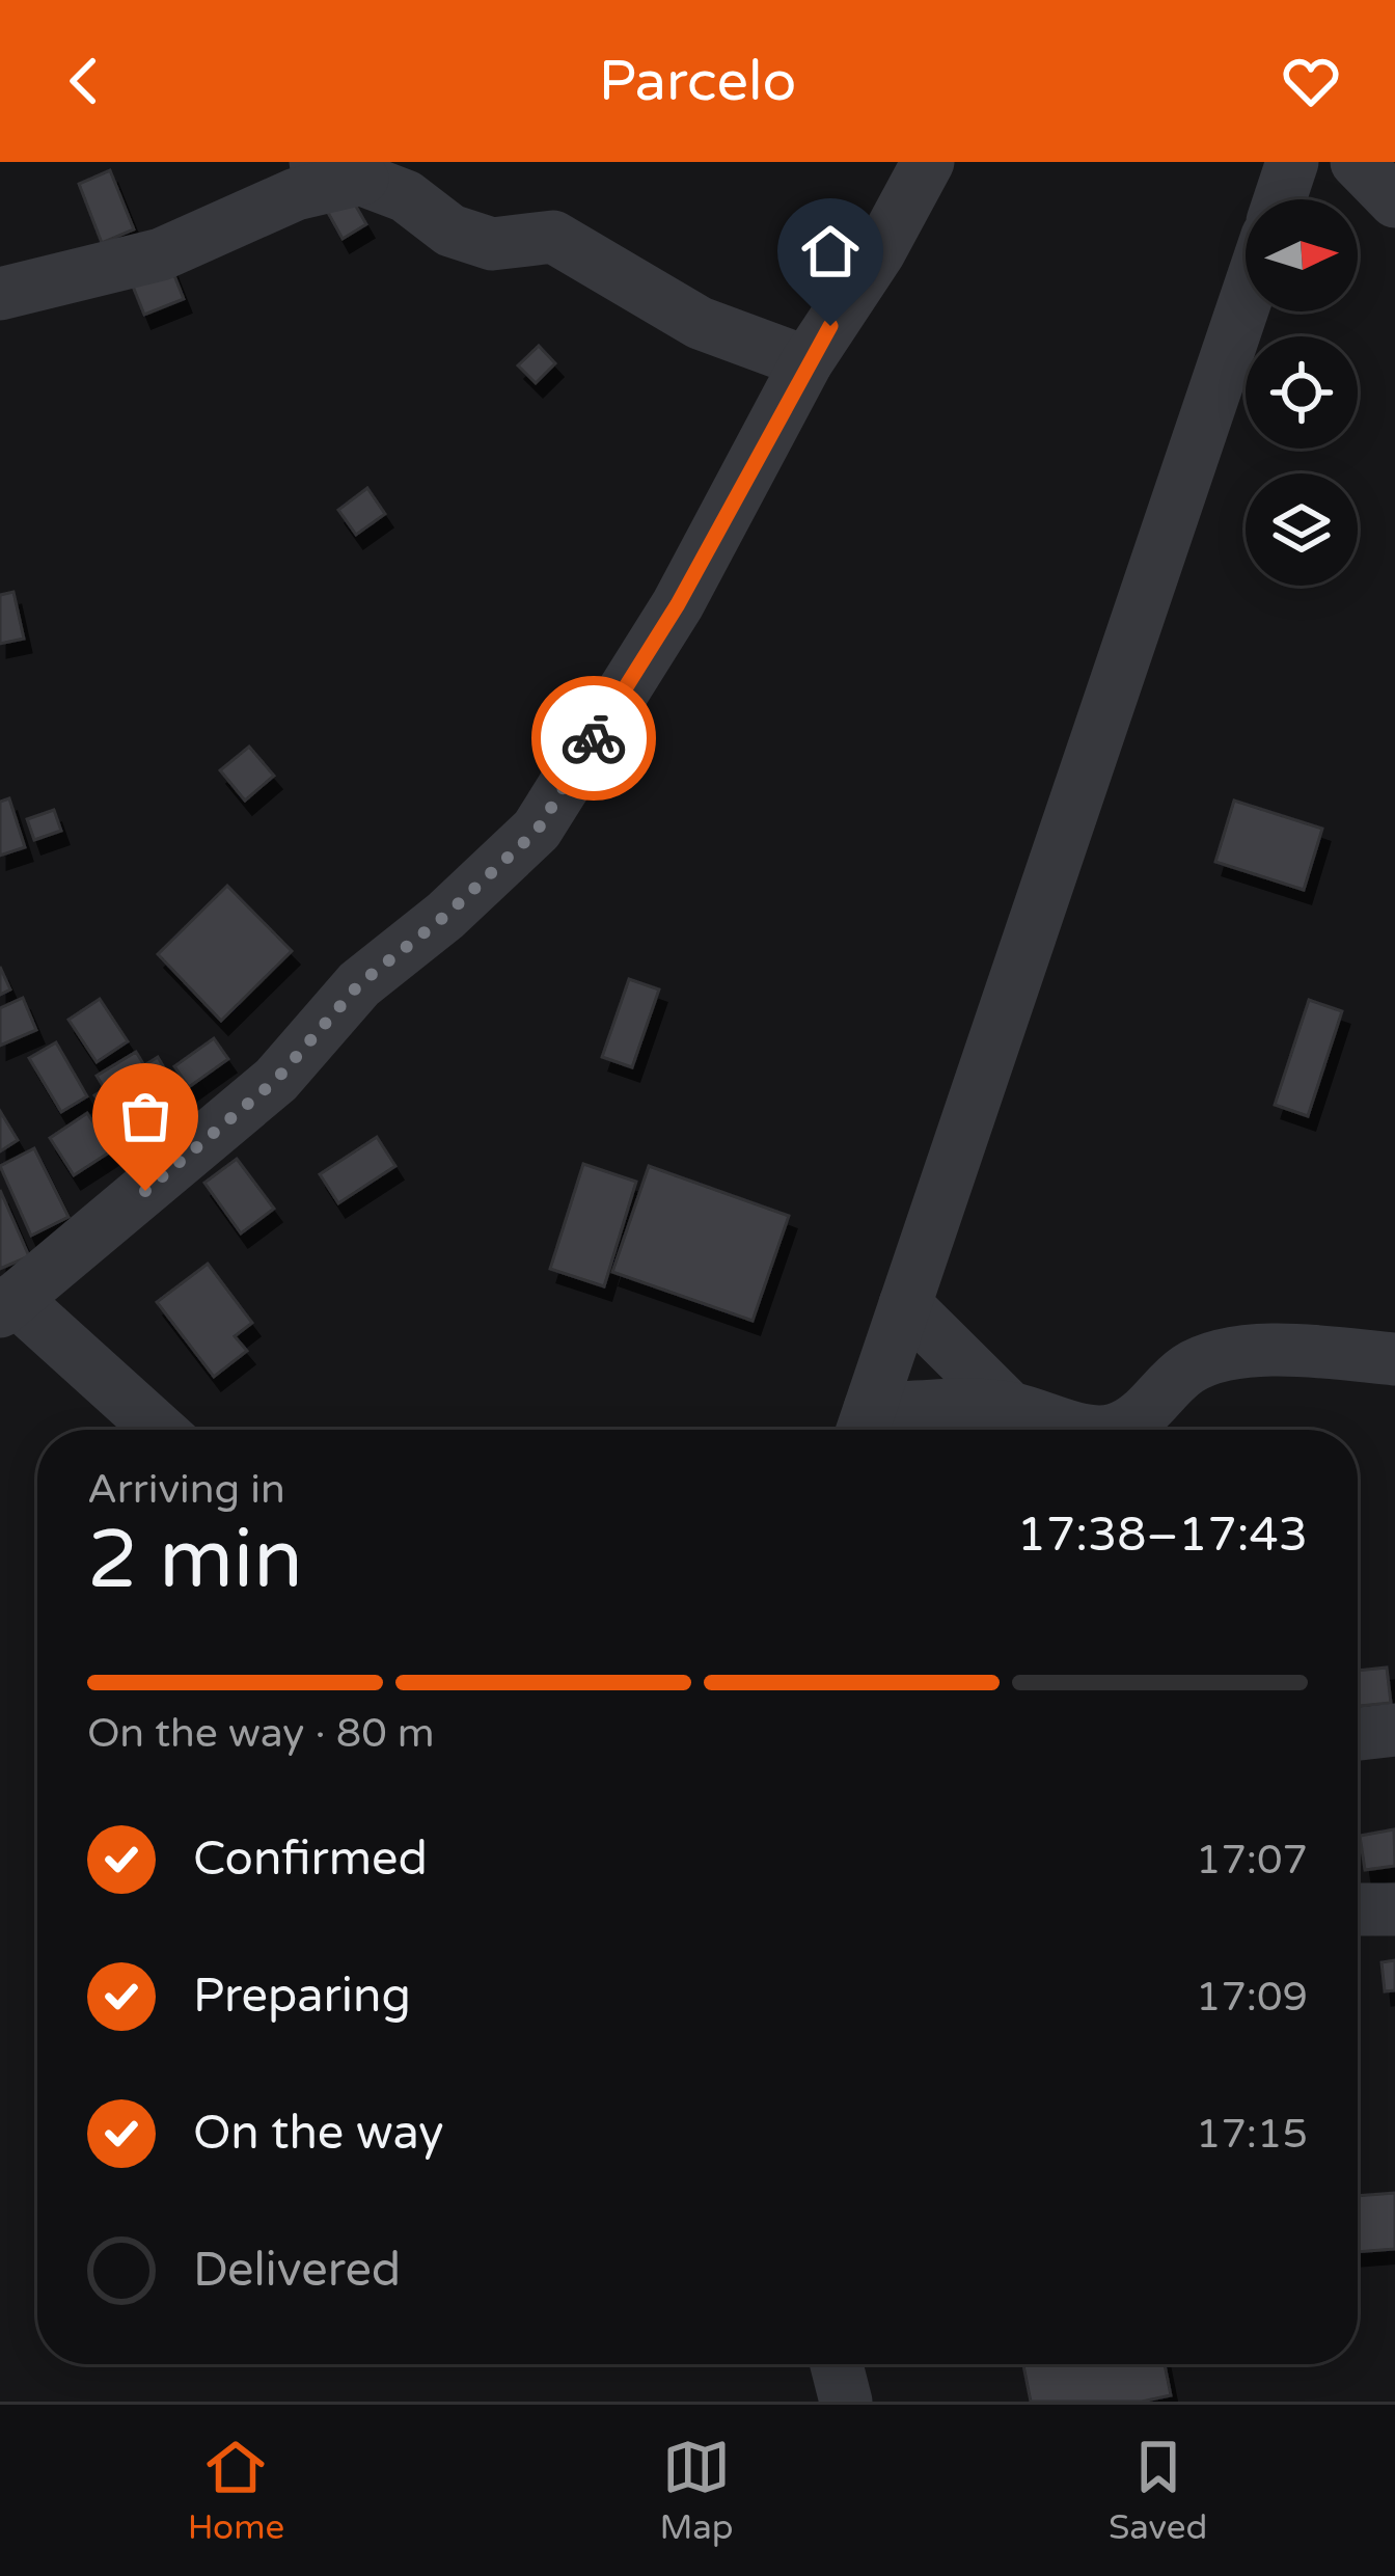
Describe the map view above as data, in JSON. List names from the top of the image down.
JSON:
{
  "north": "right",
  "page": {
    "header": "Parcelo",
    "heading": ["2 min", "Arriving in", "17:38–17:43"],
    "bar": "On the way · 80 m",
    "list": [
      ["Confirmed", "17:07"],
      ["Preparing", "17:09"],
      ["On the way", "17:15"],
      "Delivered"
    ],
    "tabs": ["Home", "Map", "Saved"]
  }
}
